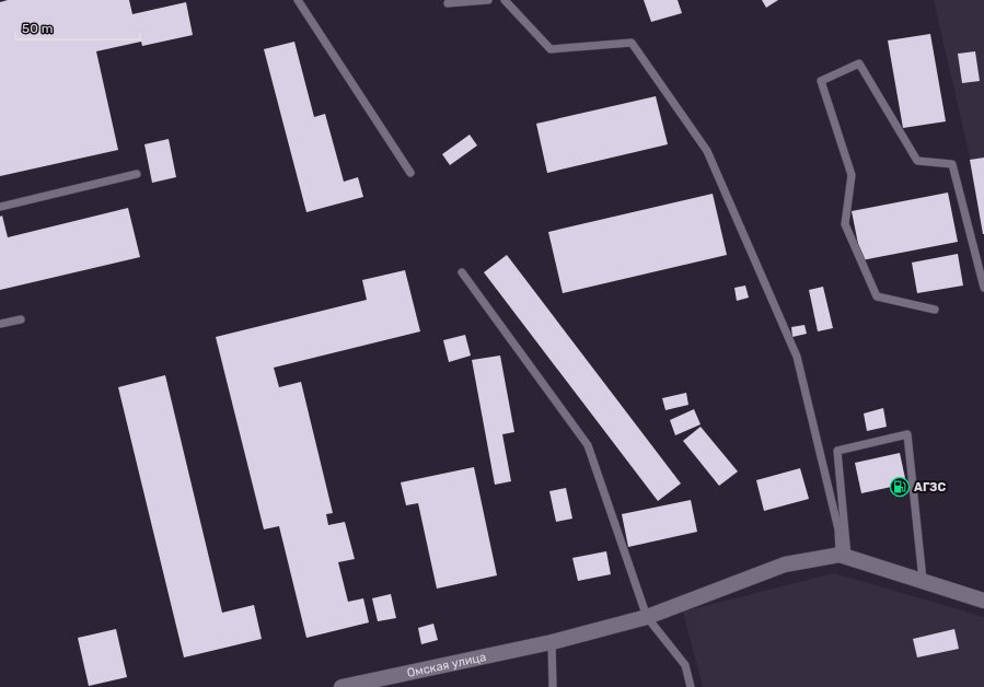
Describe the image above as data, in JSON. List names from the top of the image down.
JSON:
{
  "streets": {
    "street": ["Омская улица"]
  },
  "places": {
    "fuel station": ["АГЗС"]
  },
  "scale_bar": "50 m"
}
